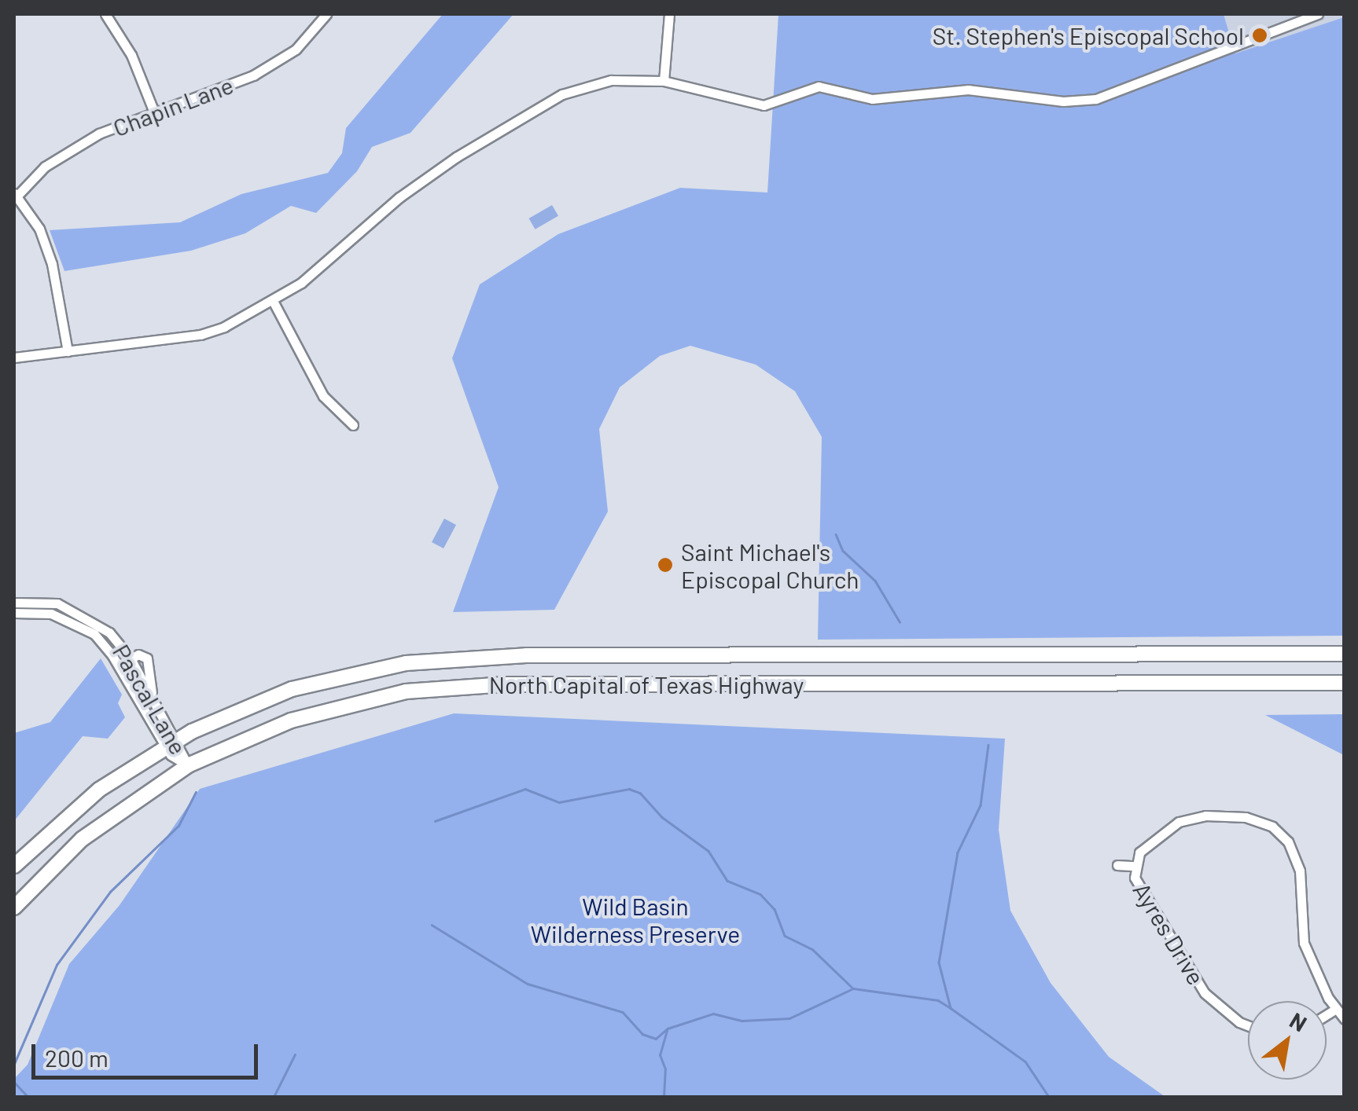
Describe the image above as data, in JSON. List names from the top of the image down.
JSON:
{
  "streets": {
    "highway": ["North Capital of Texas Highway"],
    "street": ["Chapin Lane", "Pascal Lane", "Ayres Drive"]
  },
  "crossings": [
    ["North Capital of Texas Highway", "Pascal Lane"]
  ],
  "parks": ["Wild Basin Wilderness Preserve"],
  "places": ["St. Stephen's Episcopal School", "Saint Michael's Episcopal Church"],
  "scale_bar": "200 m",
  "north": "top right"
}
